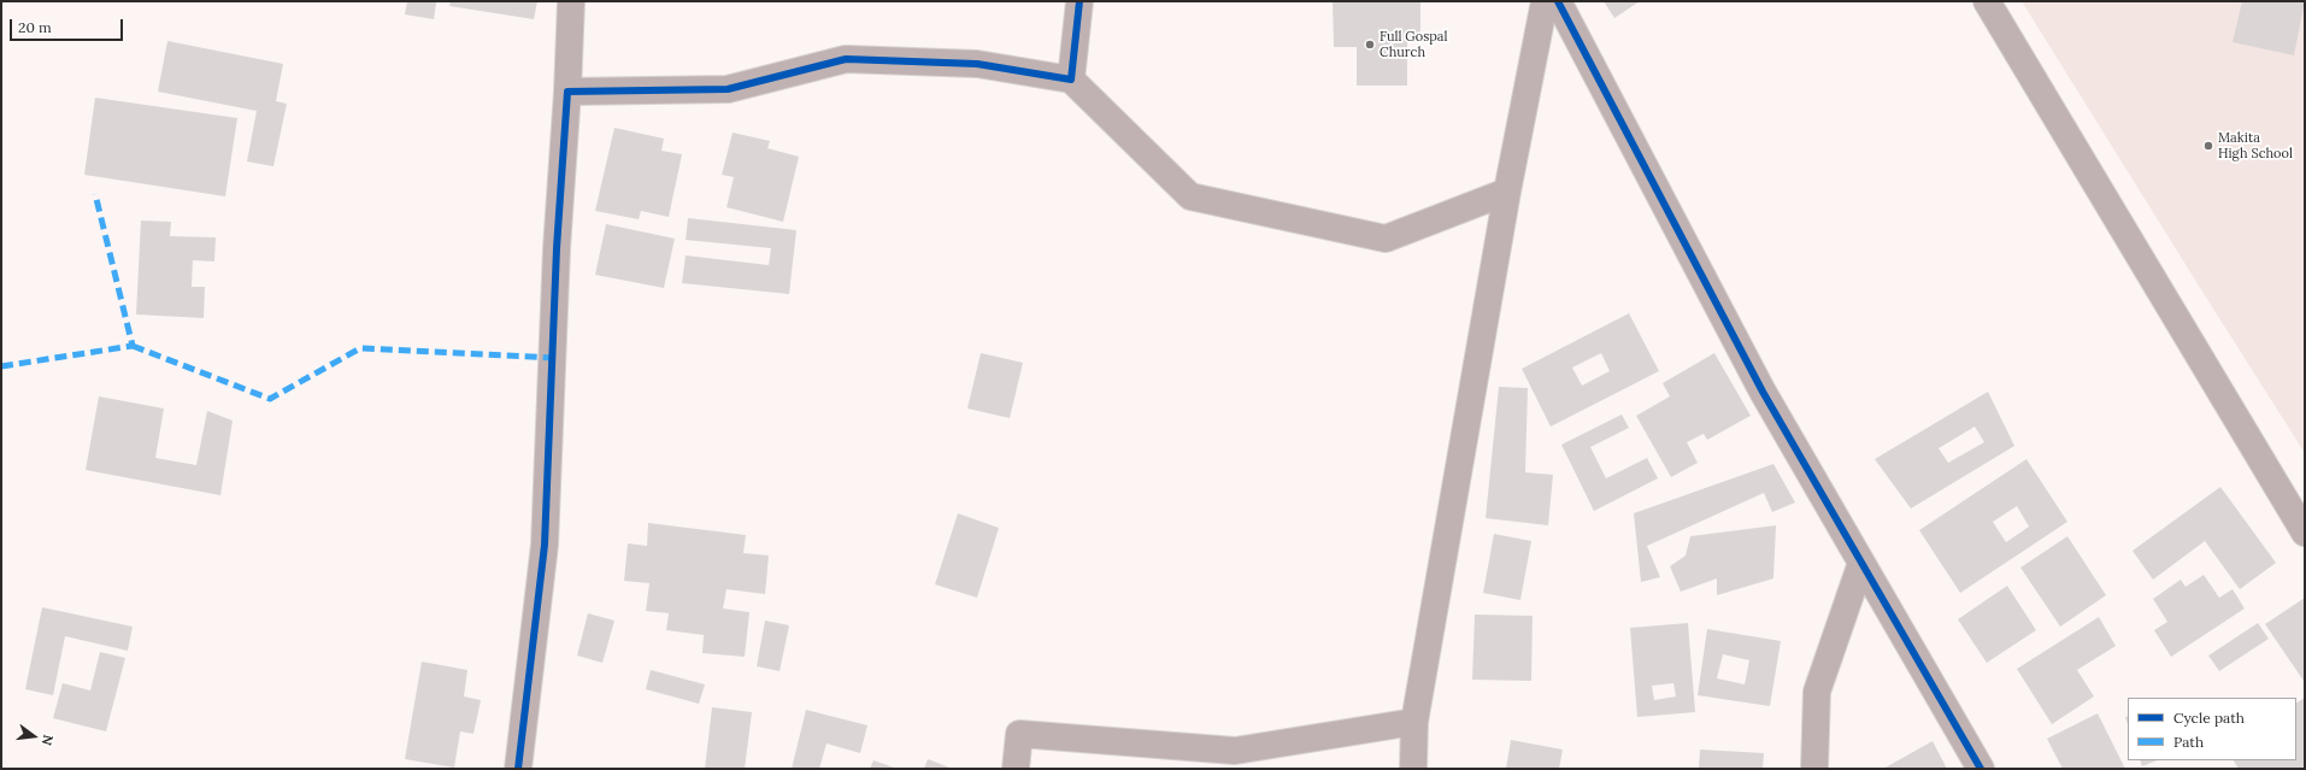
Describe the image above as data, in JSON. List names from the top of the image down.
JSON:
{
  "places": ["Full Gospal Church", "Makita High School"],
  "legend": ["Cycle path", "Path"],
  "scale_bar": "20 m",
  "north": "right"
}
